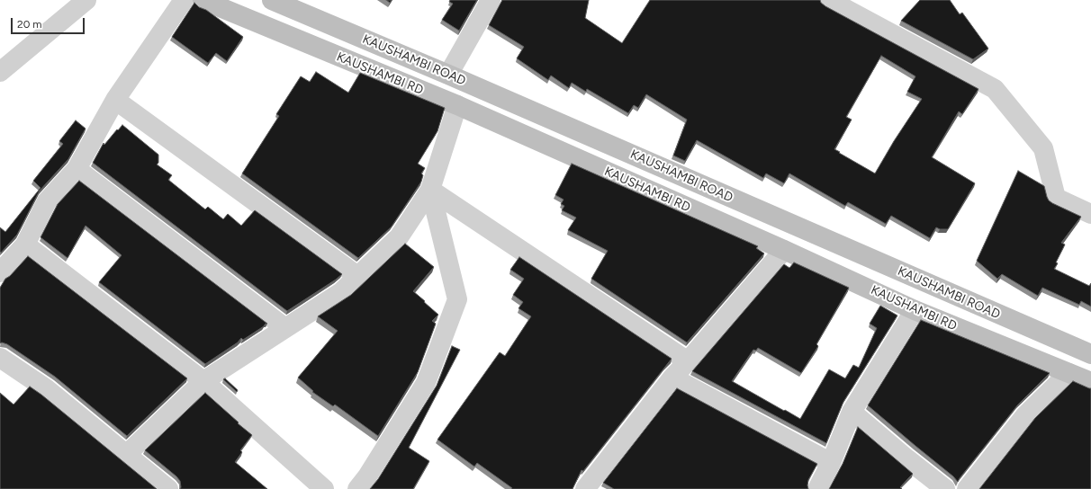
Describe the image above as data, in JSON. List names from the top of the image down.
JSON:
{
  "streets": {
    "main road": ["KAUSHAMBI ROAD", "KAUSHAMBI RD"]
  },
  "scale_bar": "20 m"
}
